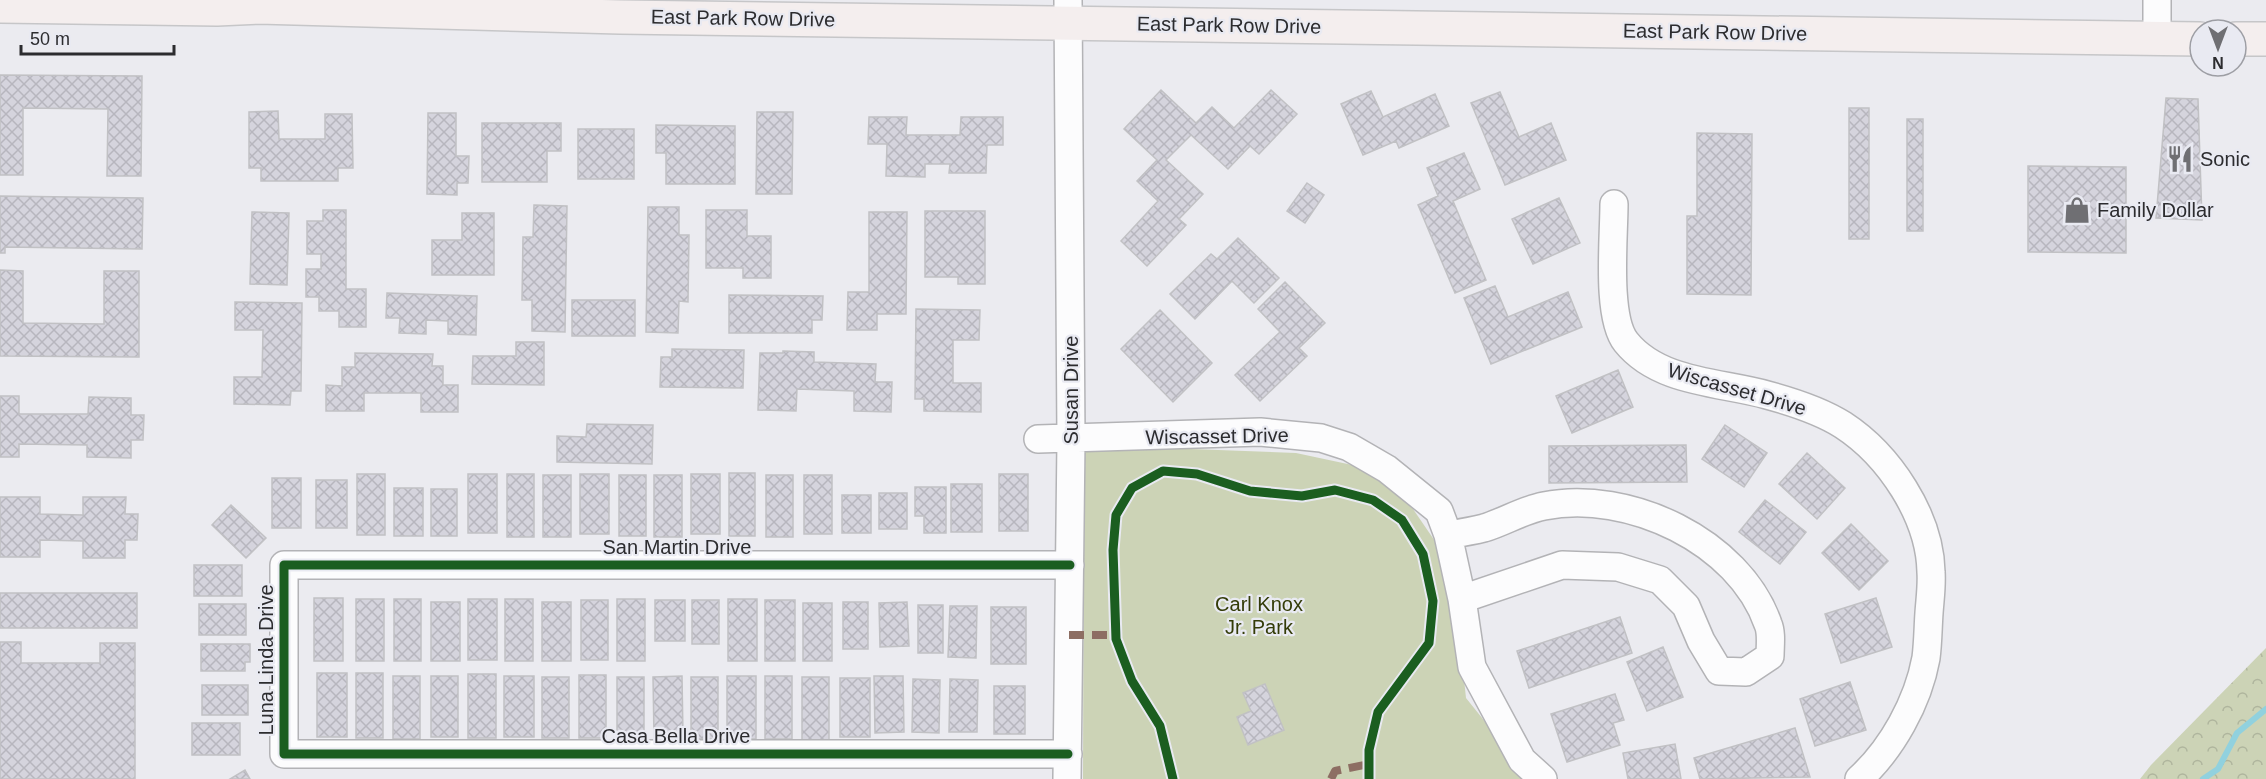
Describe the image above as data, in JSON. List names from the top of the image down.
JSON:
{
  "streets": {
    "main road": ["East Park Row Drive"],
    "street": [
      "Wiscasset Drive",
      "Susan Drive",
      "San Martin Drive",
      "Luna Linda Drive",
      "Casa Bella Drive"
    ]
  },
  "crossings": [
    ["East Park Row Drive", "Susan Drive"],
    ["Wiscasset Drive", "Susan Drive"],
    ["Susan Drive", "San Martin Drive"],
    ["Susan Drive", "Casa Bella Drive"],
    ["San Martin Drive", "Luna Linda Drive"],
    ["Luna Linda Drive", "Casa Bella Drive"]
  ],
  "parks": ["Carl Knox Jr. Park"],
  "places": {
    "restaurant": ["Sonic"],
    "shop": ["Family Dollar"]
  },
  "scale_bar": "50 m",
  "north": "bottom"
}
